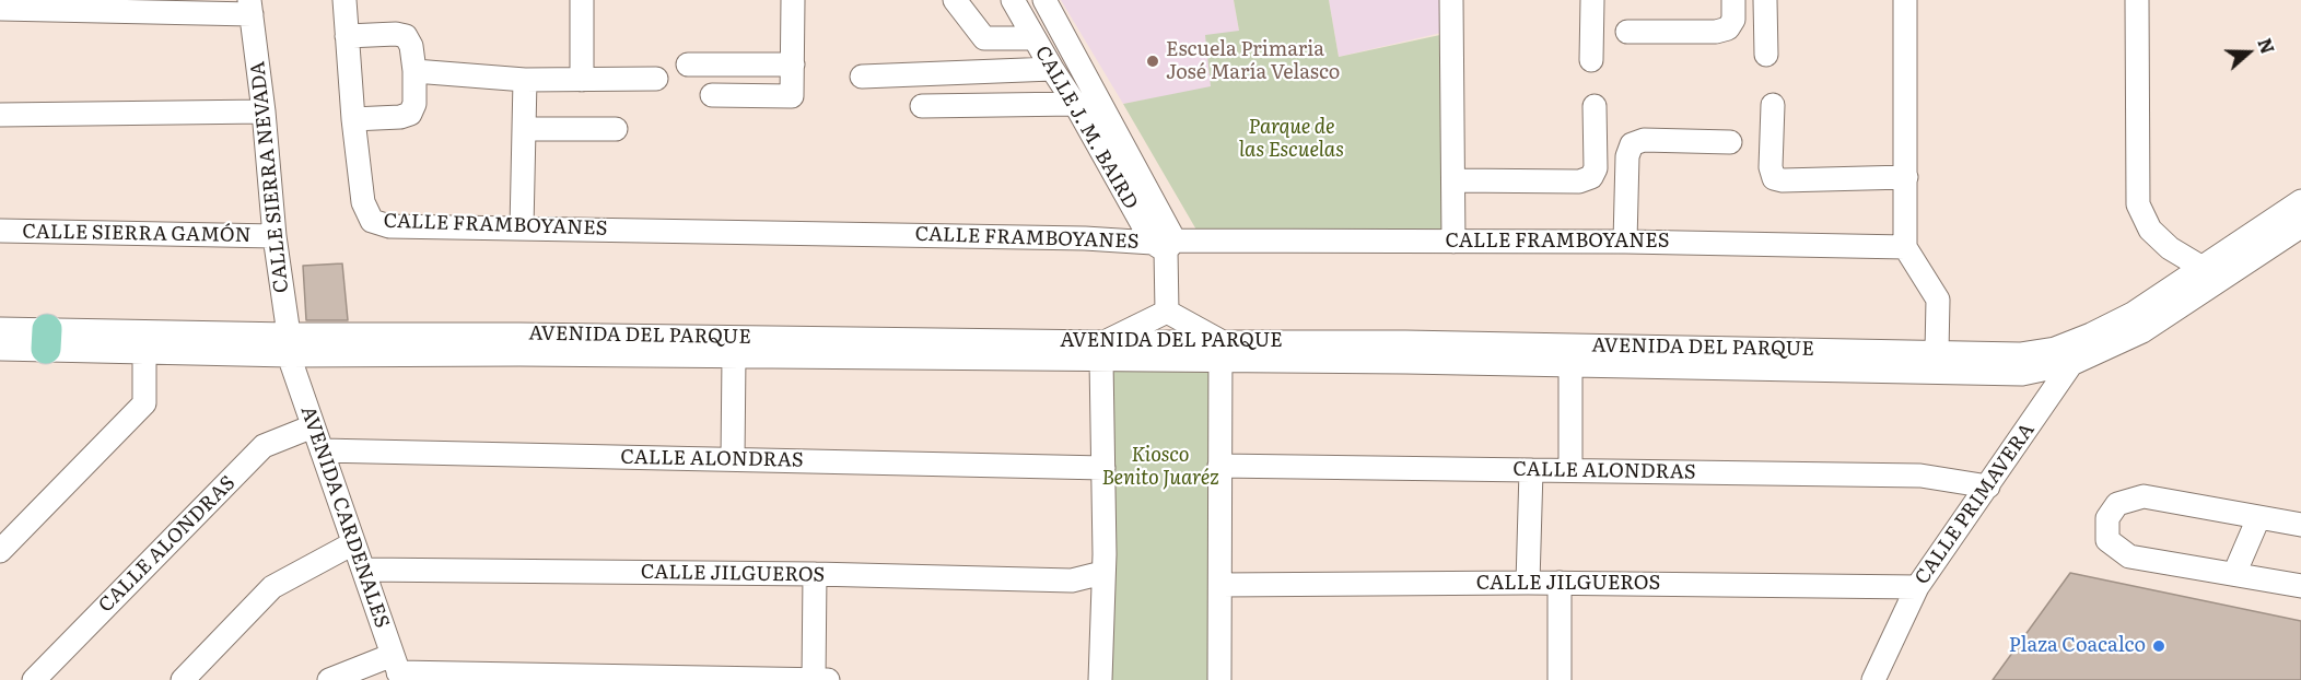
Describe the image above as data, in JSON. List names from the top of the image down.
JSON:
{
  "streets": {
    "street": [
      "CALLE J. M. BAIRD",
      "CALLE SIERRA NEVADA",
      "CALLE FRAMBOYANES",
      "CALLE SIERRA GAMÓN",
      "AVENIDA DEL PARQUE",
      "CALLE ALONDRAS",
      "CALLE PRIMAVERA",
      "AVENIDA CARDENALES",
      "CALLE JILGUEROS"
    ]
  },
  "crossings": [
    ["CALLE J. M. BAIRD", "CALLE FRAMBOYANES"],
    ["CALLE SIERRA NEVADA", "CALLE SIERRA GAMÓN"],
    ["CALLE SIERRA NEVADA", "AVENIDA DEL PARQUE"],
    ["CALLE SIERRA NEVADA", "AVENIDA CARDENALES"],
    ["AVENIDA DEL PARQUE", "CALLE PRIMAVERA"],
    ["AVENIDA DEL PARQUE", "AVENIDA CARDENALES"],
    ["CALLE ALONDRAS", "CALLE PRIMAVERA"],
    ["CALLE ALONDRAS", "AVENIDA CARDENALES"],
    ["CALLE PRIMAVERA", "CALLE JILGUEROS"],
    ["AVENIDA CARDENALES", "CALLE JILGUEROS"]
  ],
  "parks": ["Parque de las Escuelas", "Kiosco Benito Juaréz"],
  "places": ["Escuela Primaria José María Velasco", "Plaza Coacalco"],
  "north": "right"
}
